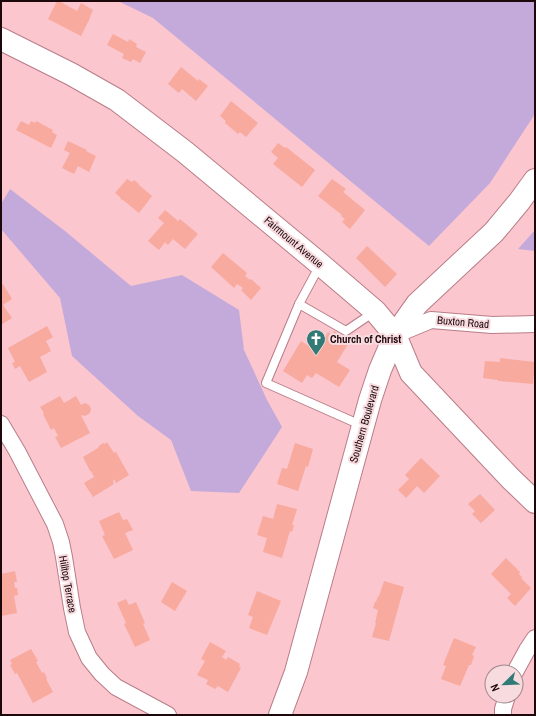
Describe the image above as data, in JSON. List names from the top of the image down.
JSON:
{
  "streets": {
    "main road": ["Fairmount Avenue", "Southern Boulevard"],
    "street": ["Buxton Road", "Hilltop Terrace"]
  },
  "crossings": [
    ["Fairmount Avenue", "Buxton Road"],
    ["Fairmount Avenue", "Southern Boulevard"],
    ["Buxton Road", "Southern Boulevard"]
  ],
  "places": {
    "church": ["Church of Christ"]
  },
  "north": "bottom left"
}
